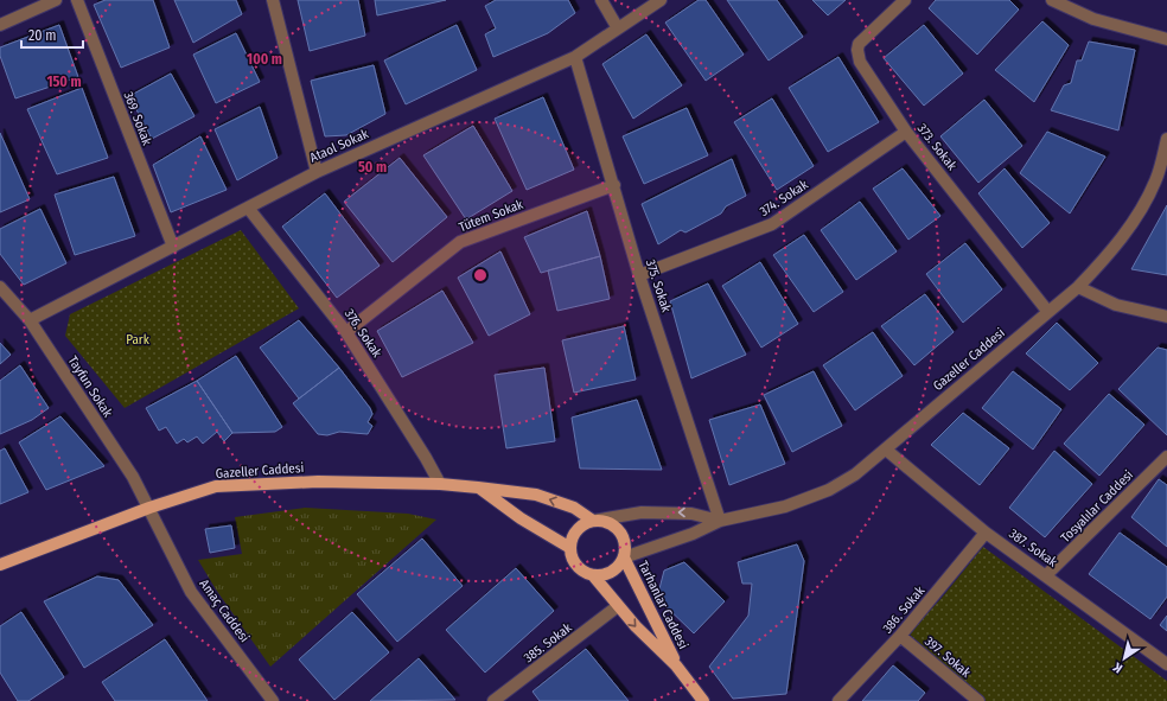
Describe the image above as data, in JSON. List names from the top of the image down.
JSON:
{
  "streets": {
    "main road": ["Gazeller Caddesi", "Tarhanlar Caddesi"],
    "street": [
      "369. Sokak",
      "Ataol Sokak",
      "373. Sokak",
      "374. Sokak",
      "Tütem Sokak",
      "375. Sokak",
      "376. Sokak",
      "Tayfun Sokak",
      "Tosyalılar Caddesi",
      "387. Sokak",
      "386. Sokak",
      "Amaç Caddesi",
      "385. Sokak",
      "397. Sokak"
    ]
  },
  "crossings": [
    ["369. Sokak", "Ataol Sokak"],
    ["Ataol Sokak", "375. Sokak"],
    ["Ataol Sokak", "376. Sokak"],
    ["Ataol Sokak", "Tayfun Sokak"],
    ["373. Sokak", "374. Sokak"],
    ["373. Sokak", "Gazeller Caddesi"],
    ["374. Sokak", "375. Sokak"],
    ["Tütem Sokak", "375. Sokak"],
    ["Tütem Sokak", "376. Sokak"],
    ["375. Sokak", "Gazeller Caddesi"],
    ["376. Sokak", "Gazeller Caddesi"],
    ["Gazeller Caddesi", "Tayfun Sokak"],
    ["Gazeller Caddesi", "387. Sokak"],
    ["Gazeller Caddesi", "Tarhanlar Caddesi"],
    ["Gazeller Caddesi", "Amaç Caddesi"],
    ["Tayfun Sokak", "Amaç Caddesi"],
    ["Tosyalılar Caddesi", "387. Sokak"],
    ["387. Sokak", "386. Sokak"],
    ["Tarhanlar Caddesi", "385. Sokak"],
    ["386. Sokak", "397. Sokak"]
  ],
  "parks": ["Park"],
  "scale_bar": "20 m",
  "north": "bottom left",
  "rings": ["100 m", "150 m", "50 m"]
}
